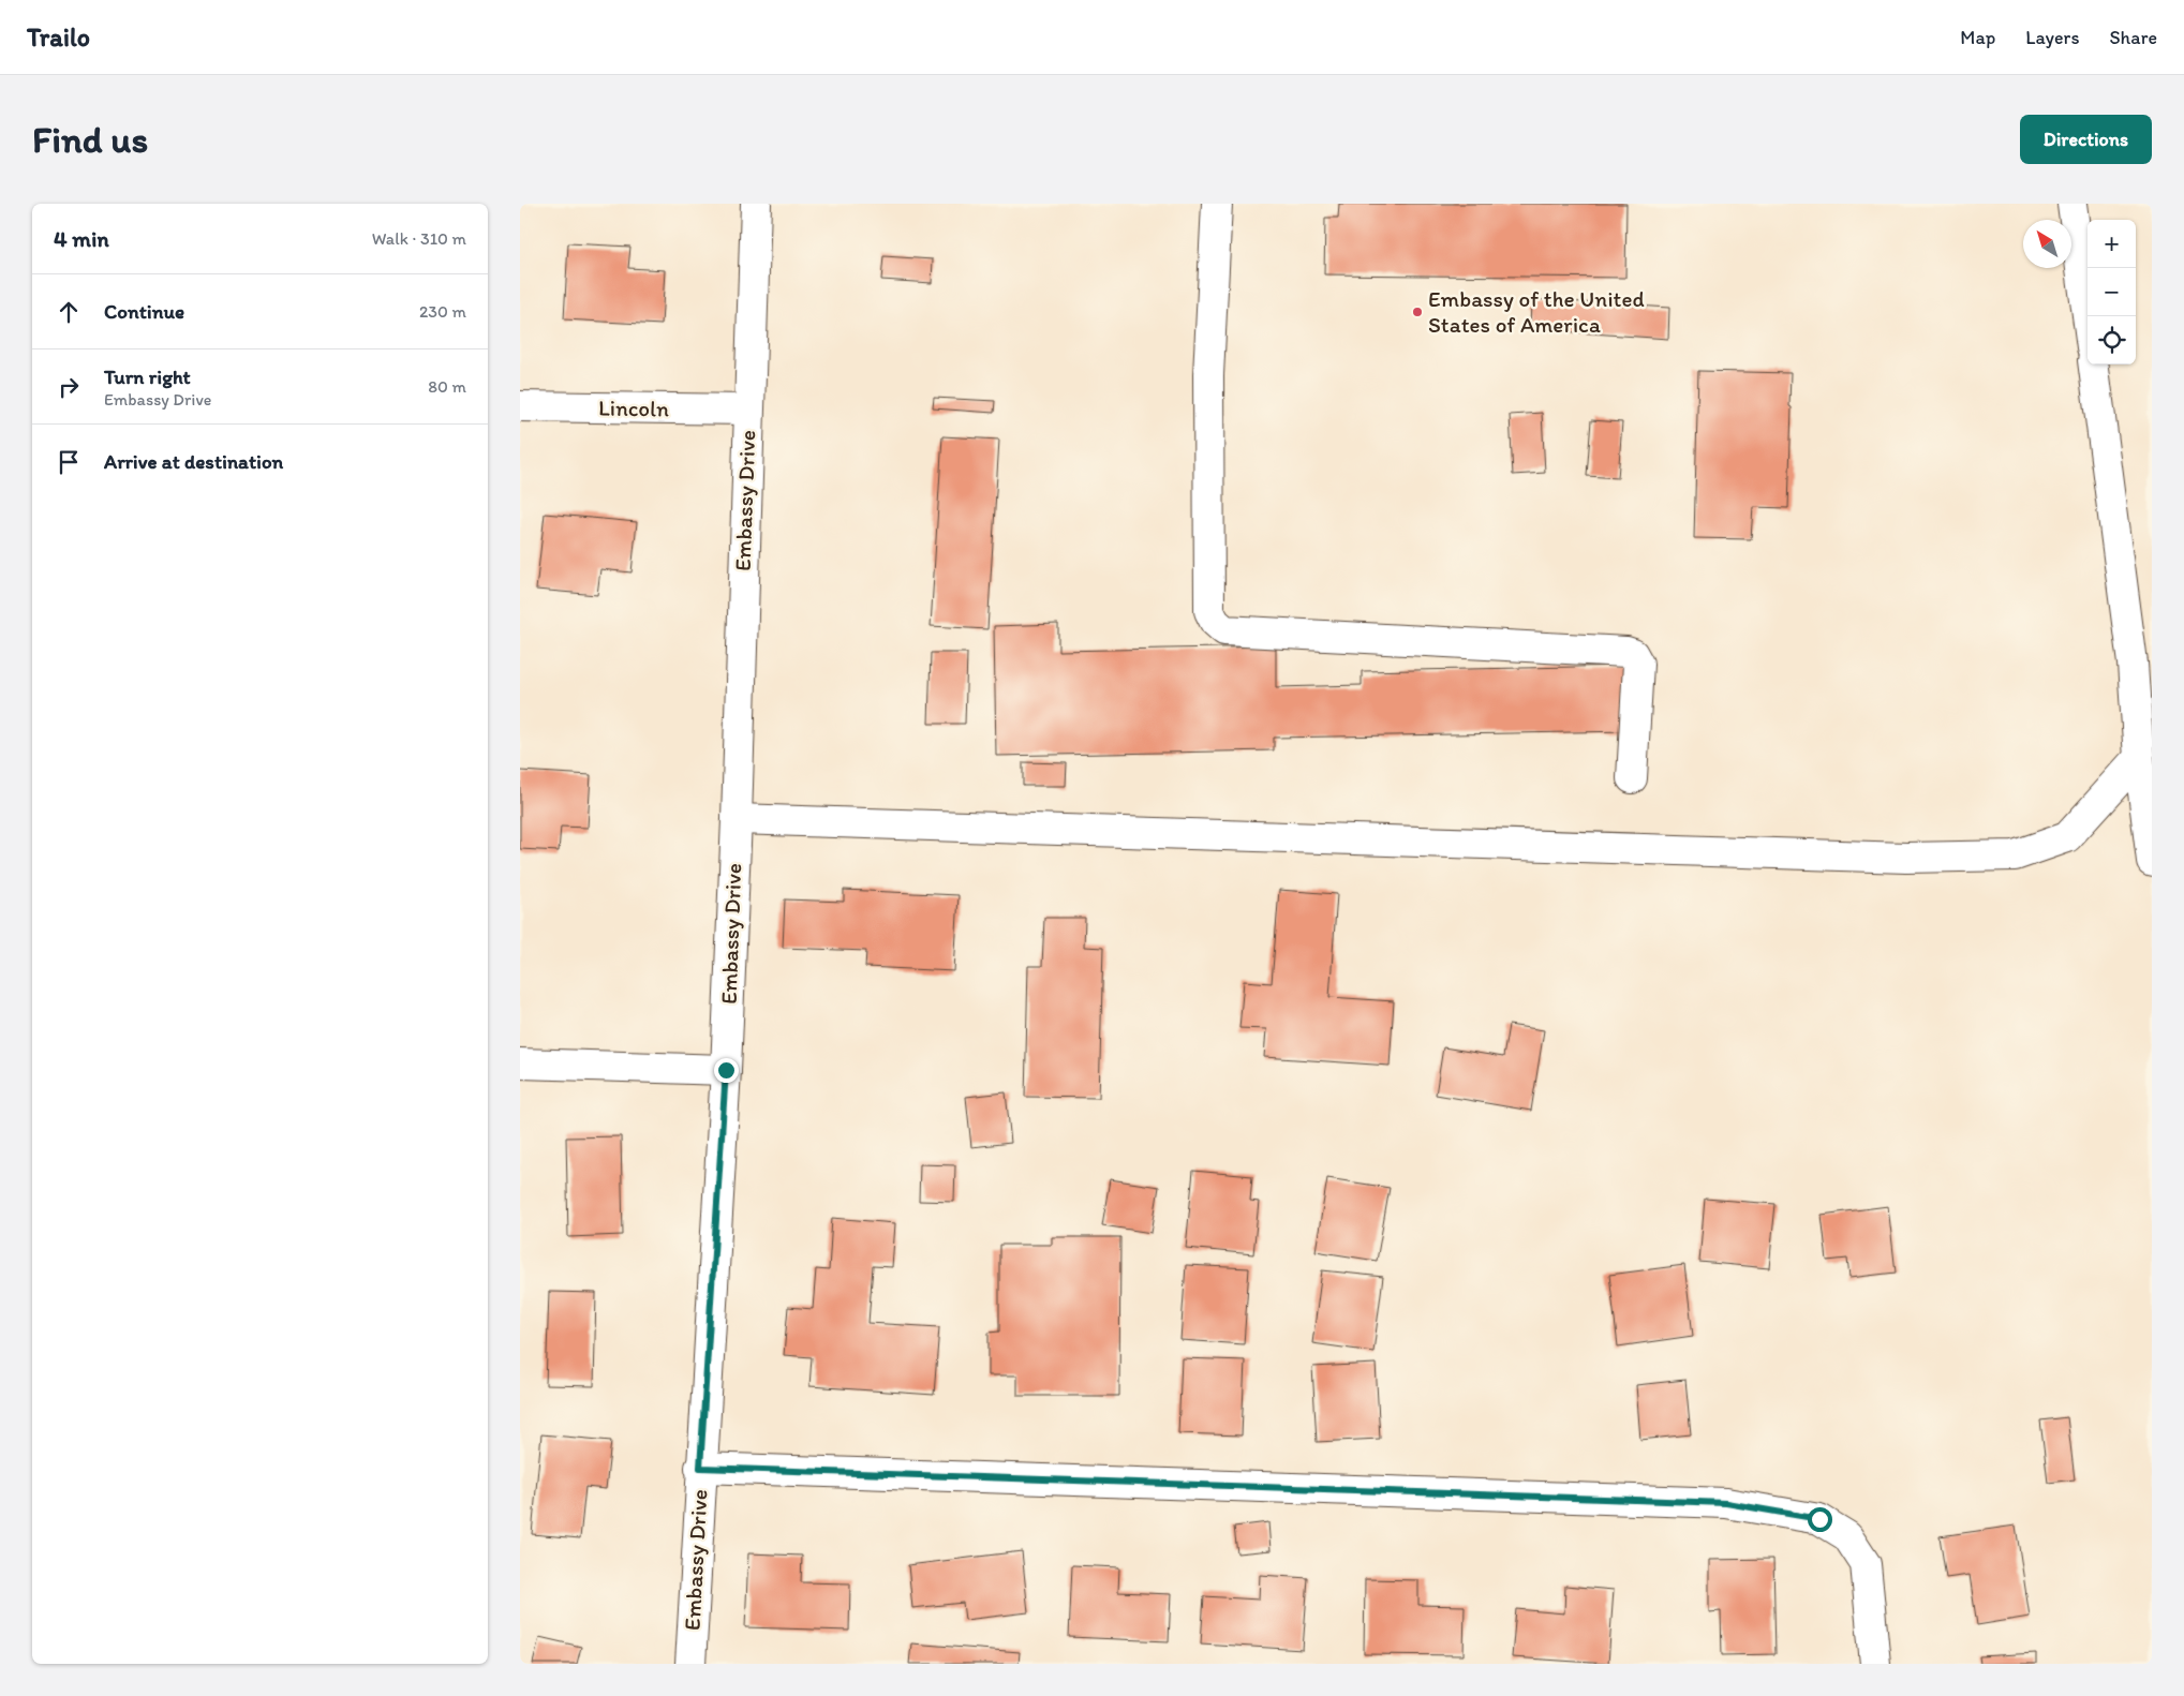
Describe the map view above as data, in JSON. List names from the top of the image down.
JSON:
{
  "streets": {
    "street": ["Lincoln", "Embassy Drive"]
  },
  "crossings": [
    ["Lincoln", "Embassy Drive"]
  ],
  "places": ["Embassy of the United States of America"],
  "north": "top left",
  "page": {
    "header": "Trailo",
    "nav": ["Map", "Layers", "Share"],
    "buttons": "Directions",
    "title": "Find us",
    "heading": ["4 min", "Walk · 310 m"],
    "map_buttons": ["+", "−"],
    "list": [
      ["Continue", "230 m"],
      ["Turn right", "Embassy Drive", "80 m"],
      "Arrive at destination"
    ]
  }
}
